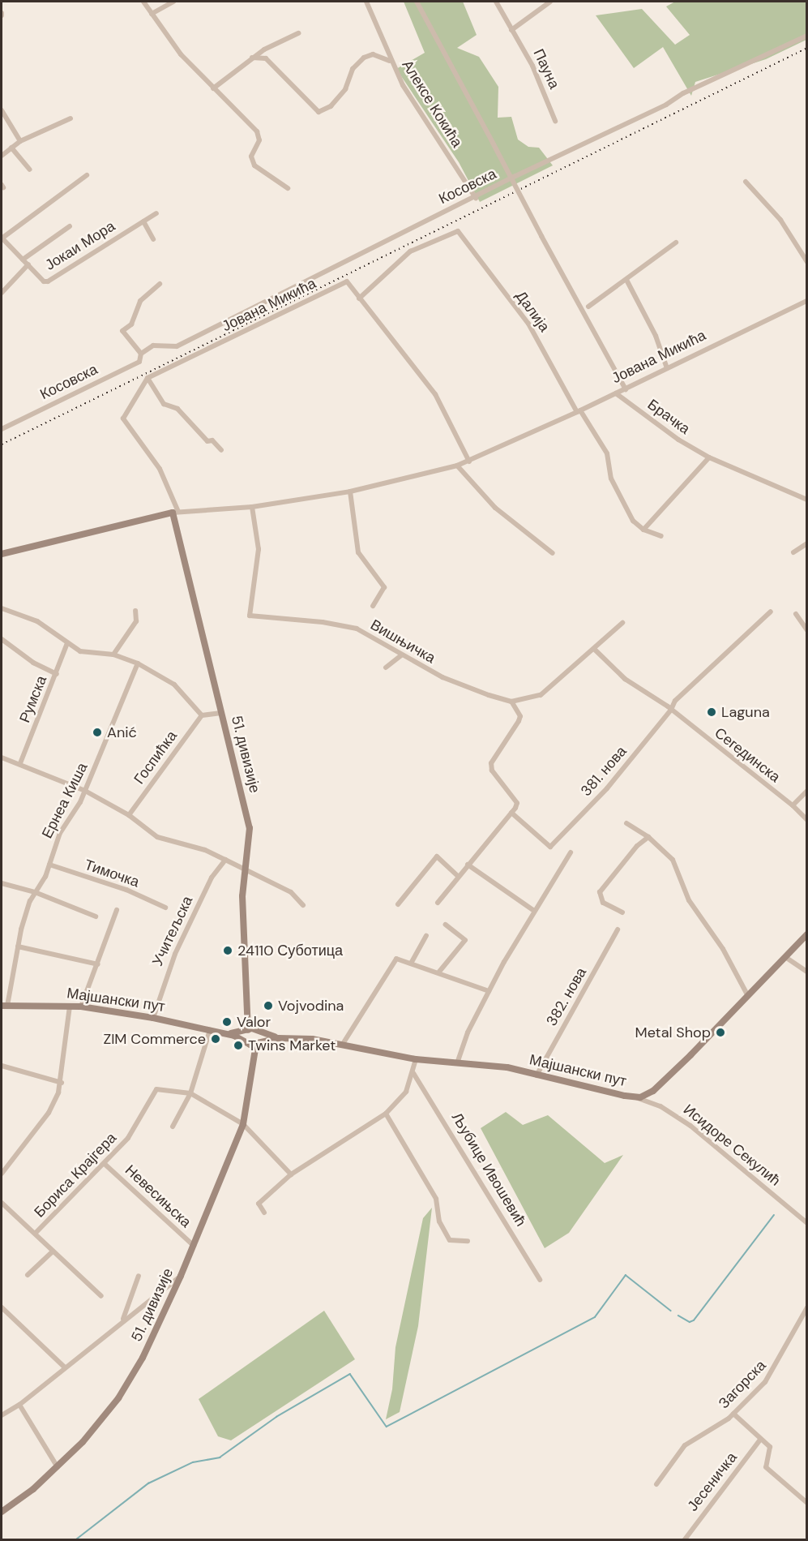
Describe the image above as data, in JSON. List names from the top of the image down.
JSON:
{
  "streets": {
    "street": [
      "Пауна",
      "Алексе Кокића",
      "Косовска",
      "Јокаи Мора",
      "Јована Микића",
      "Далија",
      "Брачка",
      "Вишњичка",
      "Румска",
      "51. дивизије",
      "Сегединска",
      "Госпићка",
      "381. нова",
      "Ернеа Киша",
      "Тимочка",
      "Учитељска",
      "382. нова",
      "Мајшански пут",
      "Исидоре Секулић",
      "Љубице Ивошевић",
      "Бориса Крајгера",
      "Невесињска",
      "Загорска",
      "Јесеничка"
    ]
  },
  "crossings": [
    ["Алексе Кокића", "Косовска"],
    ["Јована Микића", "Далија"],
    ["Јована Микића", "Брачка"],
    ["Јована Микића", "Вишњичка"],
    ["Јована Микића", "51. дивизије"],
    ["Вишњичка", "Сегединска"],
    ["51. дивизије", "Мајшански пут"],
    ["51. дивизије", "Бориса Крајгера"],
    ["51. дивизије", "Невесињска"],
    ["Сегединска", "381. нова"],
    ["Ернеа Киша", "Тимочка"],
    ["Ернеа Киша", "Мајшански пут"],
    ["Учитељска", "Мајшански пут"],
    ["382. нова", "Мајшански пут"],
    ["Мајшански пут", "Исидоре Секулић"],
    ["Бориса Крајгера", "Невесињска"]
  ],
  "places": [
    "Laguna",
    "Anić",
    "24110 Суботица",
    "Vojvodina",
    "Valor",
    "Metal Shop",
    "ZIM Commerce",
    "Twins Market"
  ]
}
